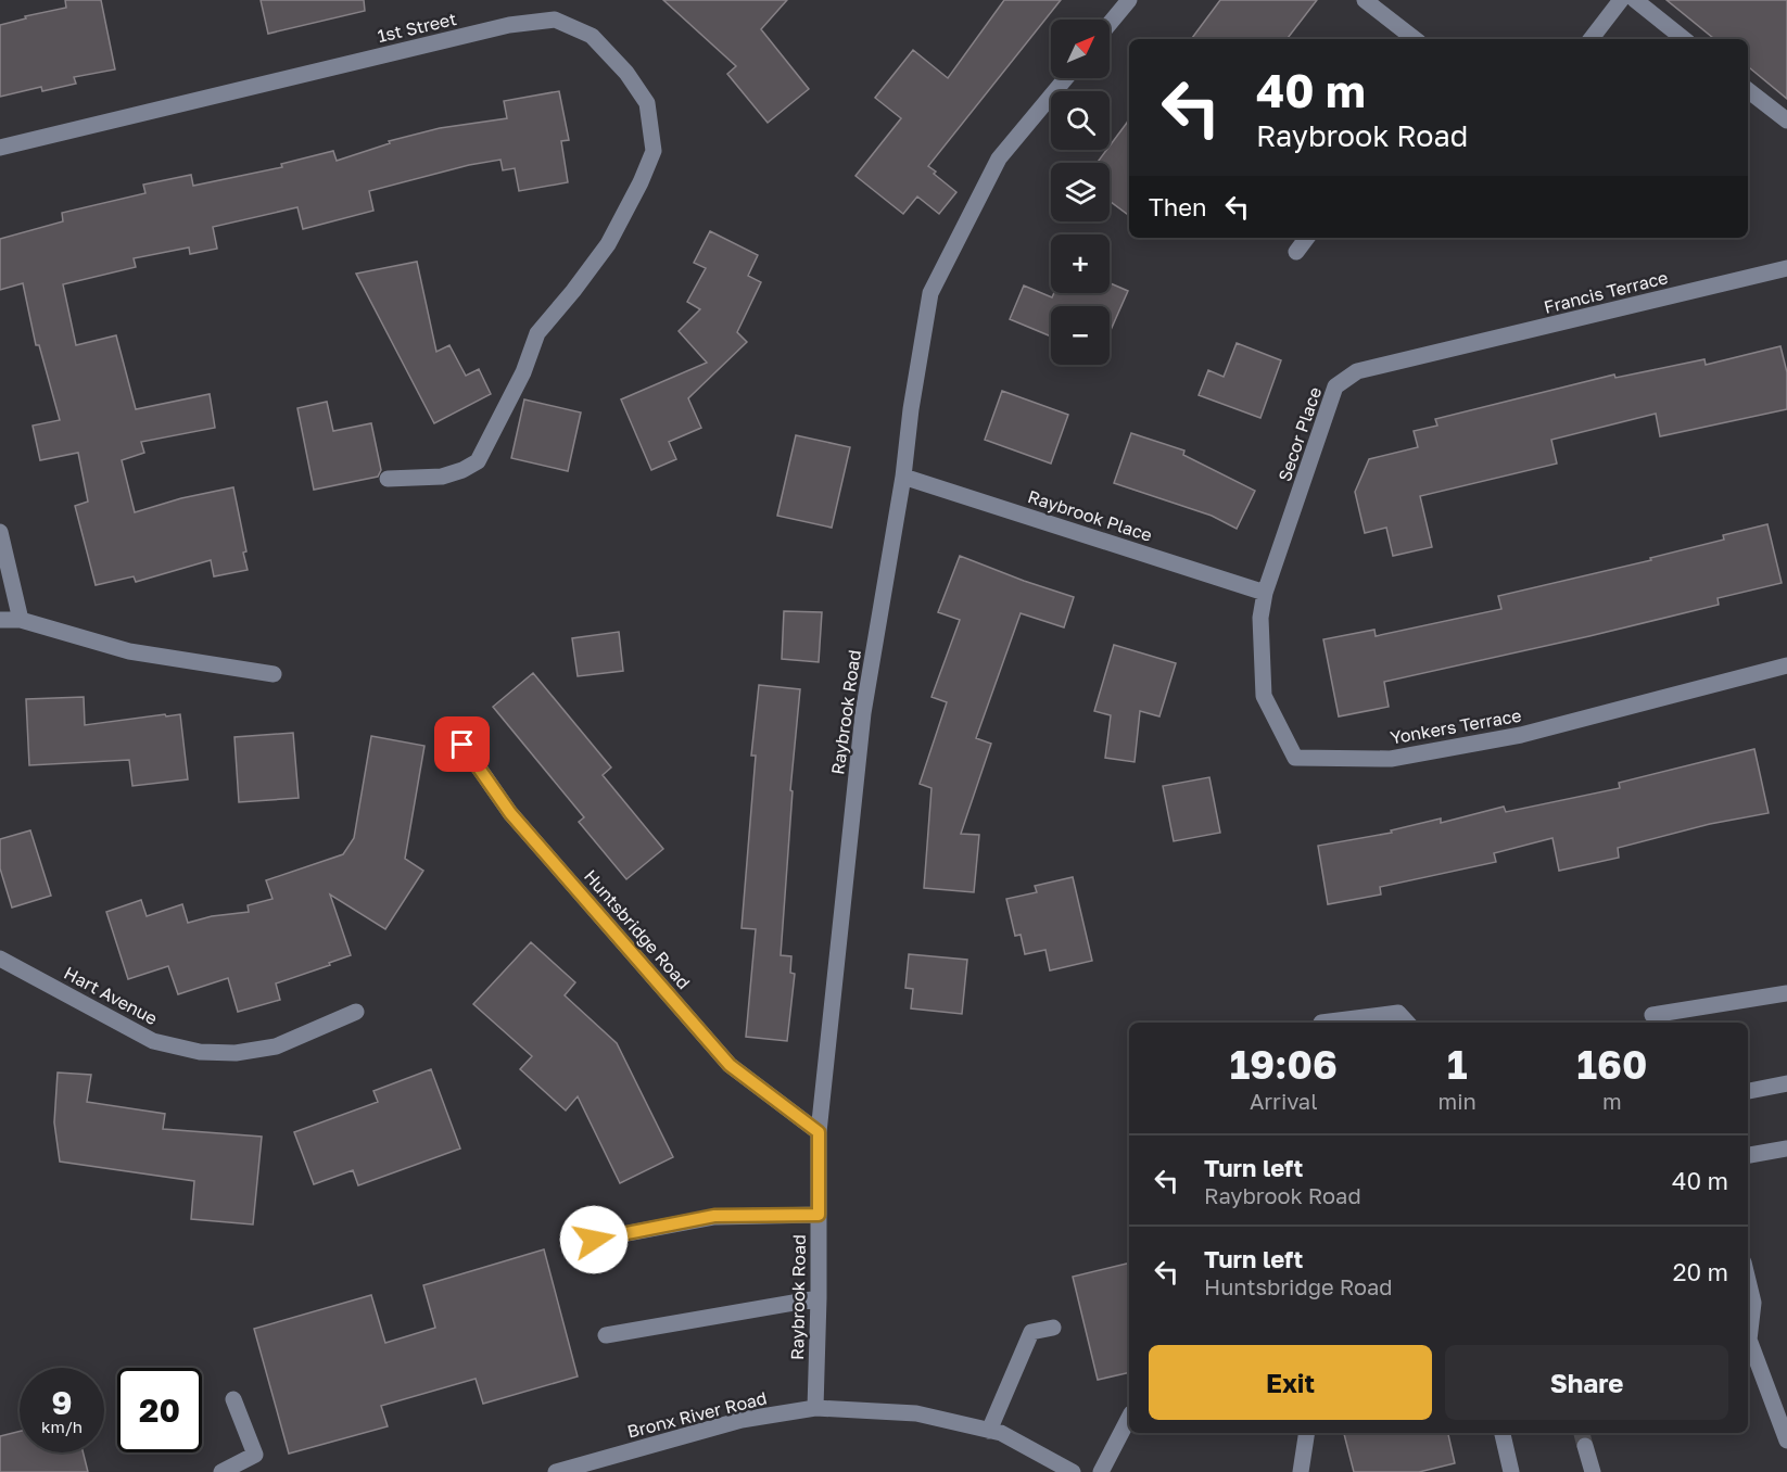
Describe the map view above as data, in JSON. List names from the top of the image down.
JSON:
{
  "streets": {
    "street": [
      "1st Street",
      "Francis Terrace",
      "Secor Place",
      "Raybrook Place",
      "Raybrook Road",
      "Yonkers Terrace",
      "Huntsbridge Road",
      "Hart Avenue",
      "Bronx River Road"
    ]
  },
  "crossings": [
    ["Francis Terrace", "Secor Place"],
    ["Secor Place", "Raybrook Place"],
    ["Secor Place", "Yonkers Terrace"],
    ["Raybrook Place", "Raybrook Road"],
    ["Raybrook Place", "Yonkers Terrace"],
    ["Raybrook Road", "Huntsbridge Road"],
    ["Raybrook Road", "Bronx River Road"]
  ],
  "north": "top right",
  "page": {
    "map_buttons": ["+", "−"],
    "turn": ["40 m", "Raybrook Road"],
    "then": "Then",
    "eta": [
      "19:06",
      "Arrival",
      "1",
      "min",
      "160",
      "m"
    ],
    "list": [
      {
        "name": "Turn left",
        "note": "Raybrook Road",
        "value": "40 m"
      },
      {
        "name": "Turn left",
        "note": "Huntsbridge Road",
        "value": "20 m"
      }
    ],
    "buttons": ["Exit", "Share"],
    "speed": "9 km/h",
    "limit": "20"
  }
}
